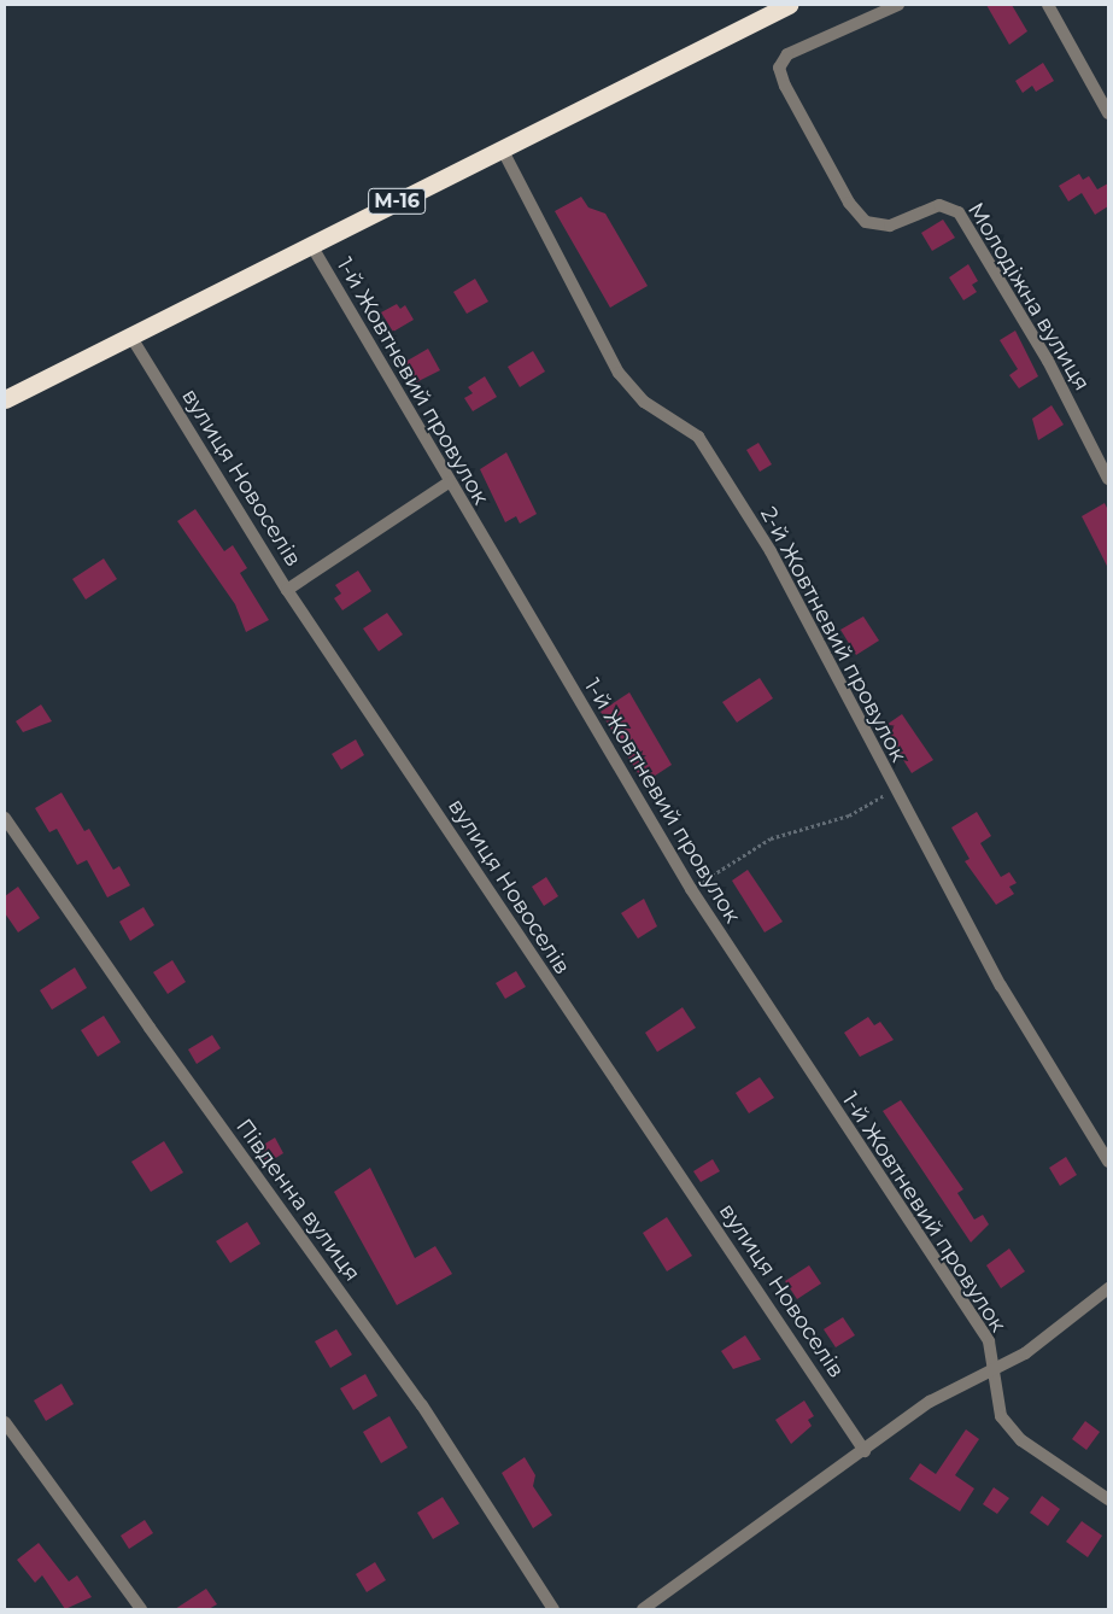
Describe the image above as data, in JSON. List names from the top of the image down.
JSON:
{
  "streets": {
    "highway": ["М-16"],
    "street": [
      "Молодіжна вулиця",
      "1-й Жовтневий провулок",
      "вулиця Новоселів",
      "2-й Жовтневий провулок",
      "Південна вулиця"
    ]
  },
  "crossings": [
    ["М-16", "1-й Жовтневий провулок"],
    ["М-16", "вулиця Новоселів"],
    ["М-16", "2-й Жовтневий провулок"]
  ]
}
